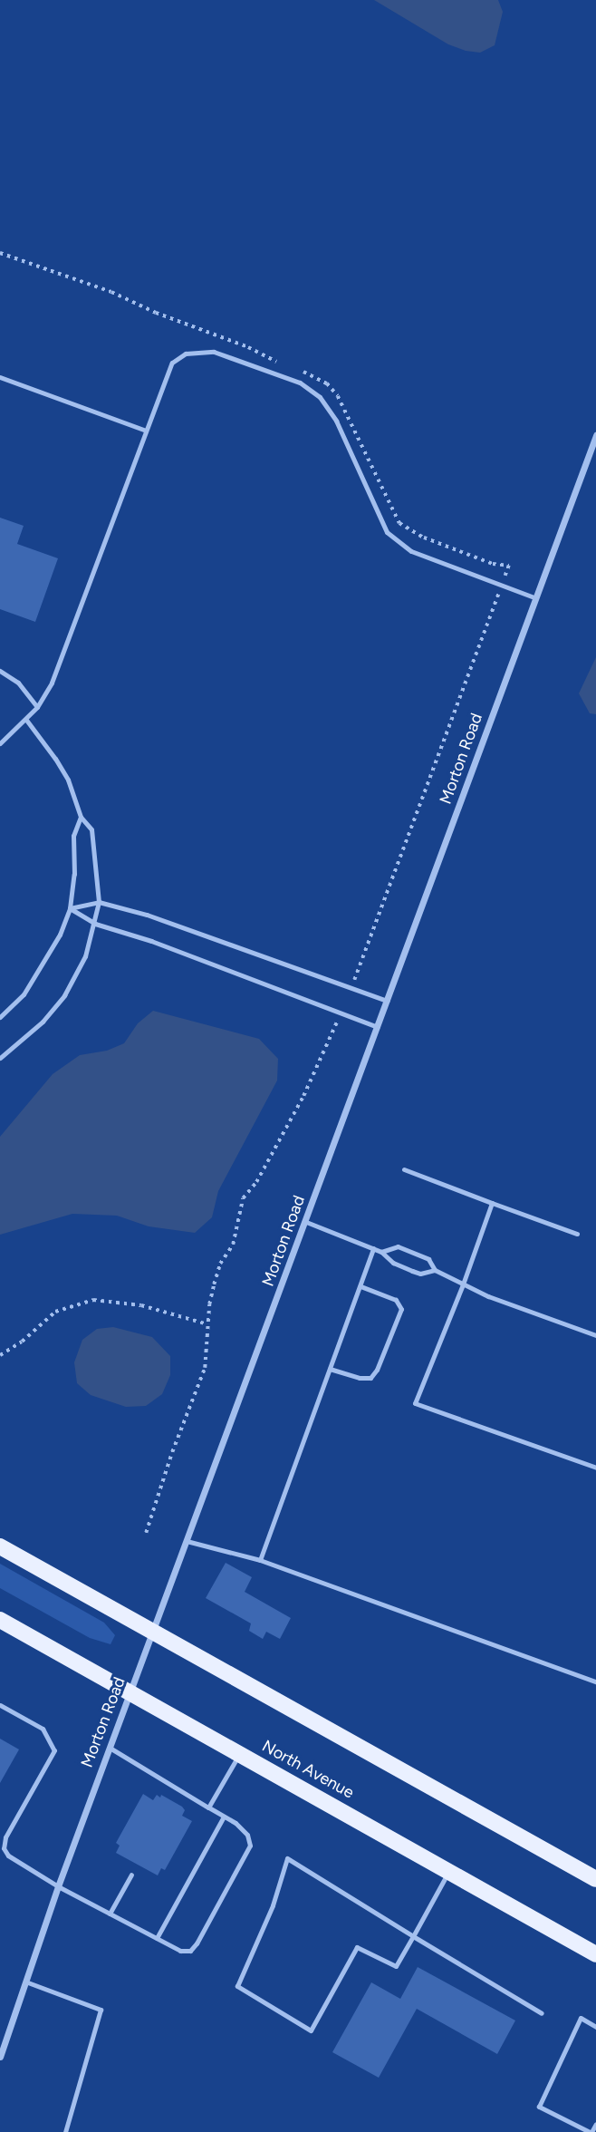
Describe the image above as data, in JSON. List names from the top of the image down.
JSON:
{
  "streets": {
    "main road": ["North Avenue"],
    "street": ["Morton Road"]
  },
  "crossings": [
    ["Morton Road", "North Avenue"]
  ]
}
